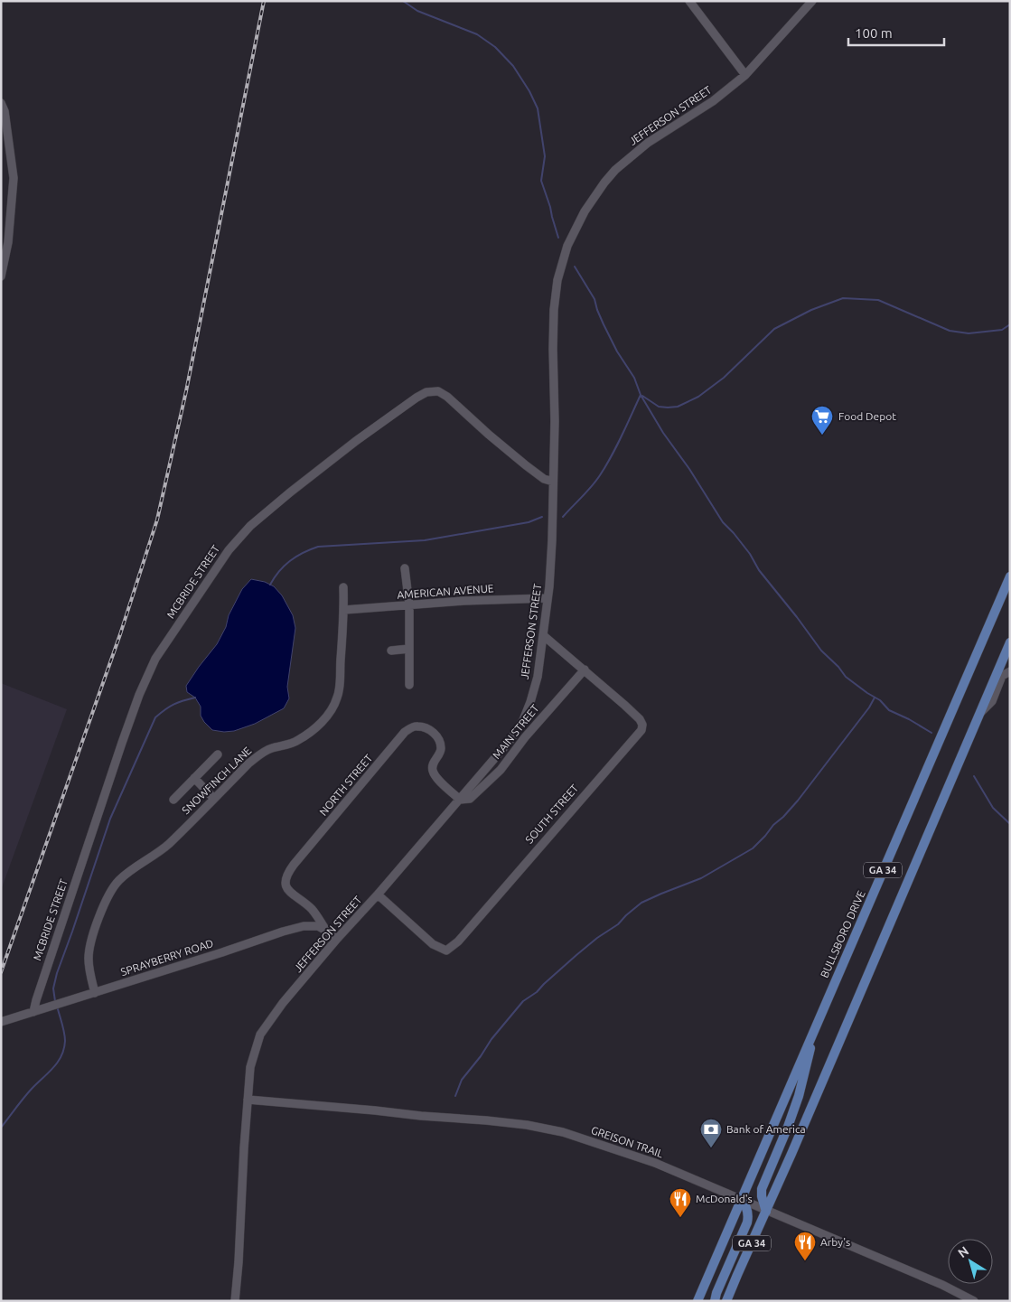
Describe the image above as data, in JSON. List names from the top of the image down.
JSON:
{
  "streets": {
    "main road": ["GA 34", "BULLSBORO DRIVE"],
    "street": [
      "JEFFERSON STREET",
      "MCBRIDE STREET",
      "AMERICAN AVENUE",
      "MAIN STREET",
      "SNOWFINCH LANE",
      "NORTH STREET",
      "SOUTH STREET",
      "SPRAYBERRY ROAD",
      "GREISON TRAIL"
    ]
  },
  "crossings": [
    ["JEFFERSON STREET", "MCBRIDE STREET"],
    ["JEFFERSON STREET", "AMERICAN AVENUE"],
    ["JEFFERSON STREET", "MAIN STREET"],
    ["JEFFERSON STREET", "NORTH STREET"],
    ["JEFFERSON STREET", "SOUTH STREET"],
    ["JEFFERSON STREET", "SPRAYBERRY ROAD"],
    ["JEFFERSON STREET", "GREISON TRAIL"],
    ["MCBRIDE STREET", "SPRAYBERRY ROAD"],
    ["AMERICAN AVENUE", "SNOWFINCH LANE"],
    ["MAIN STREET", "NORTH STREET"],
    ["MAIN STREET", "SOUTH STREET"],
    ["SNOWFINCH LANE", "SPRAYBERRY ROAD"],
    ["NORTH STREET", "SPRAYBERRY ROAD"],
    ["GA 34", "GREISON TRAIL"],
    ["BULLSBORO DRIVE", "GREISON TRAIL"]
  ],
  "places": {
    "supermarket": ["Food Depot"],
    "bank": ["Bank of America"],
    "restaurant": ["McDonald's", "Arby's"]
  },
  "scale_bar": "100 m",
  "north": "top left"
}
